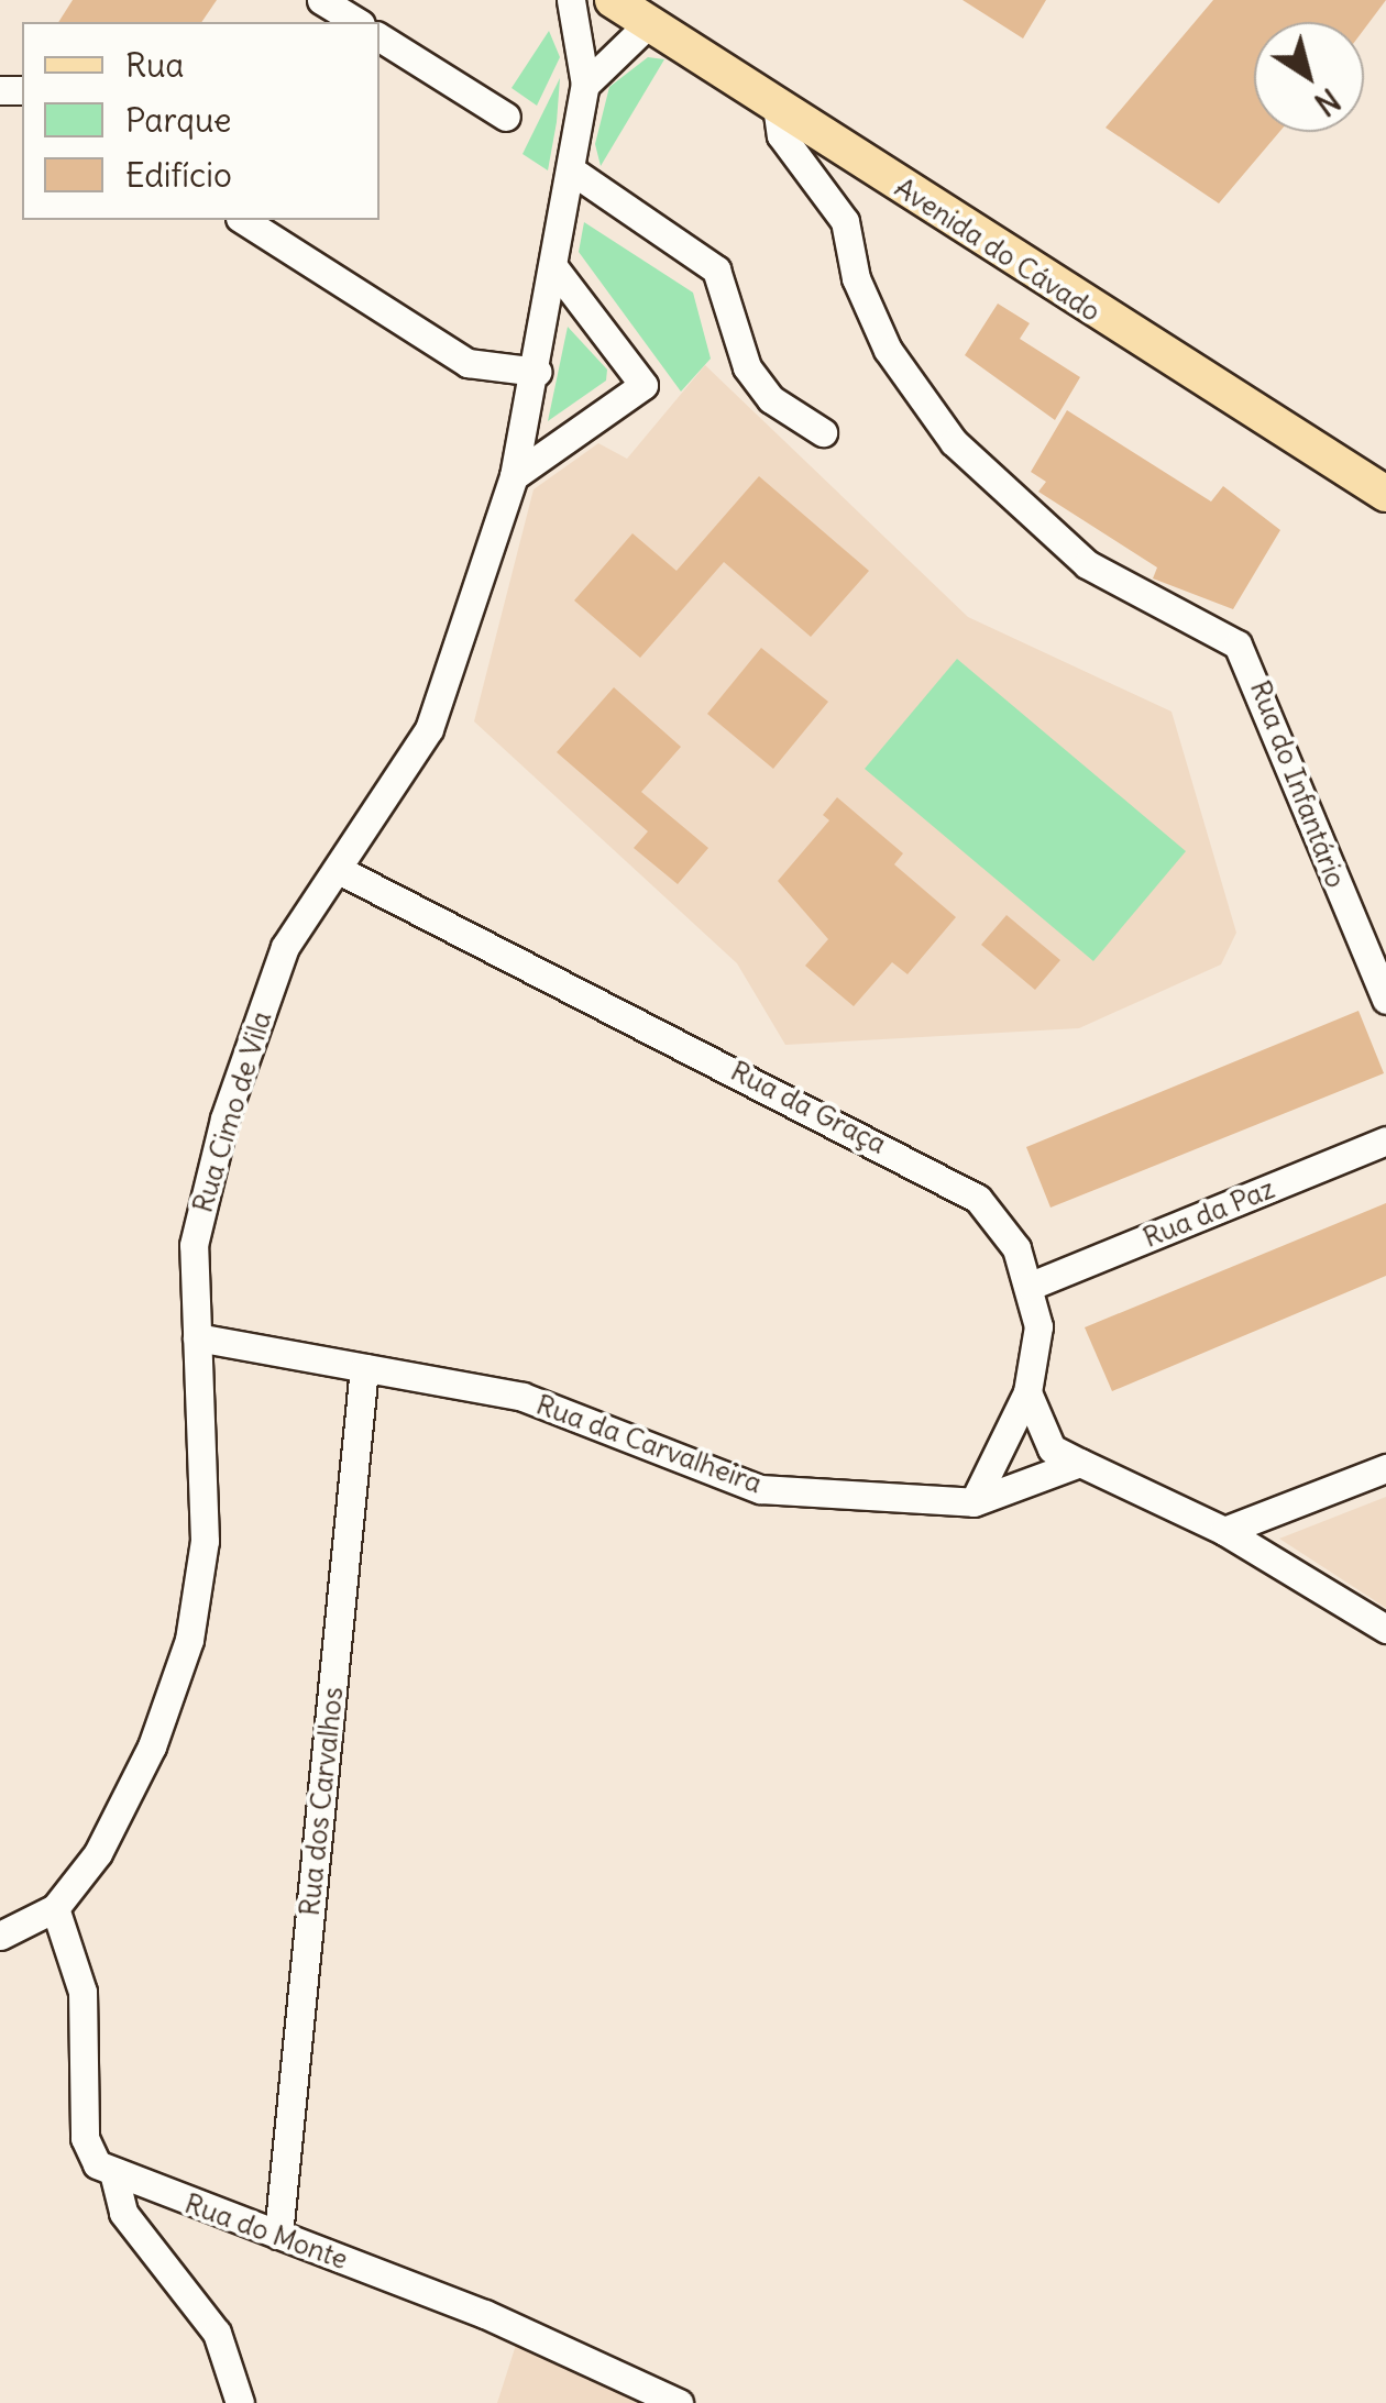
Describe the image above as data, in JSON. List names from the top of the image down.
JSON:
{
  "streets": {
    "main road": ["Avenida do Cávado"],
    "street": [
      "Rua do Infantário",
      "Rua da Graça",
      "Rua Cimo de Vila",
      "Rua da Paz",
      "Rua da Carvalheira",
      "Rua dos Carvalhos",
      "Rua do Monte"
    ]
  },
  "crossings": [
    ["Avenida do Cávado", "Rua do Infantário"],
    ["Rua da Graça", "Rua Cimo de Vila"],
    ["Rua da Graça", "Rua da Paz"],
    ["Rua da Graça", "Rua da Carvalheira"],
    ["Rua Cimo de Vila", "Rua da Carvalheira"],
    ["Rua da Carvalheira", "Rua dos Carvalhos"],
    ["Rua dos Carvalhos", "Rua do Monte"]
  ],
  "legend": ["Rua", "Parque", "Edifício"],
  "north": "bottom right"
}
